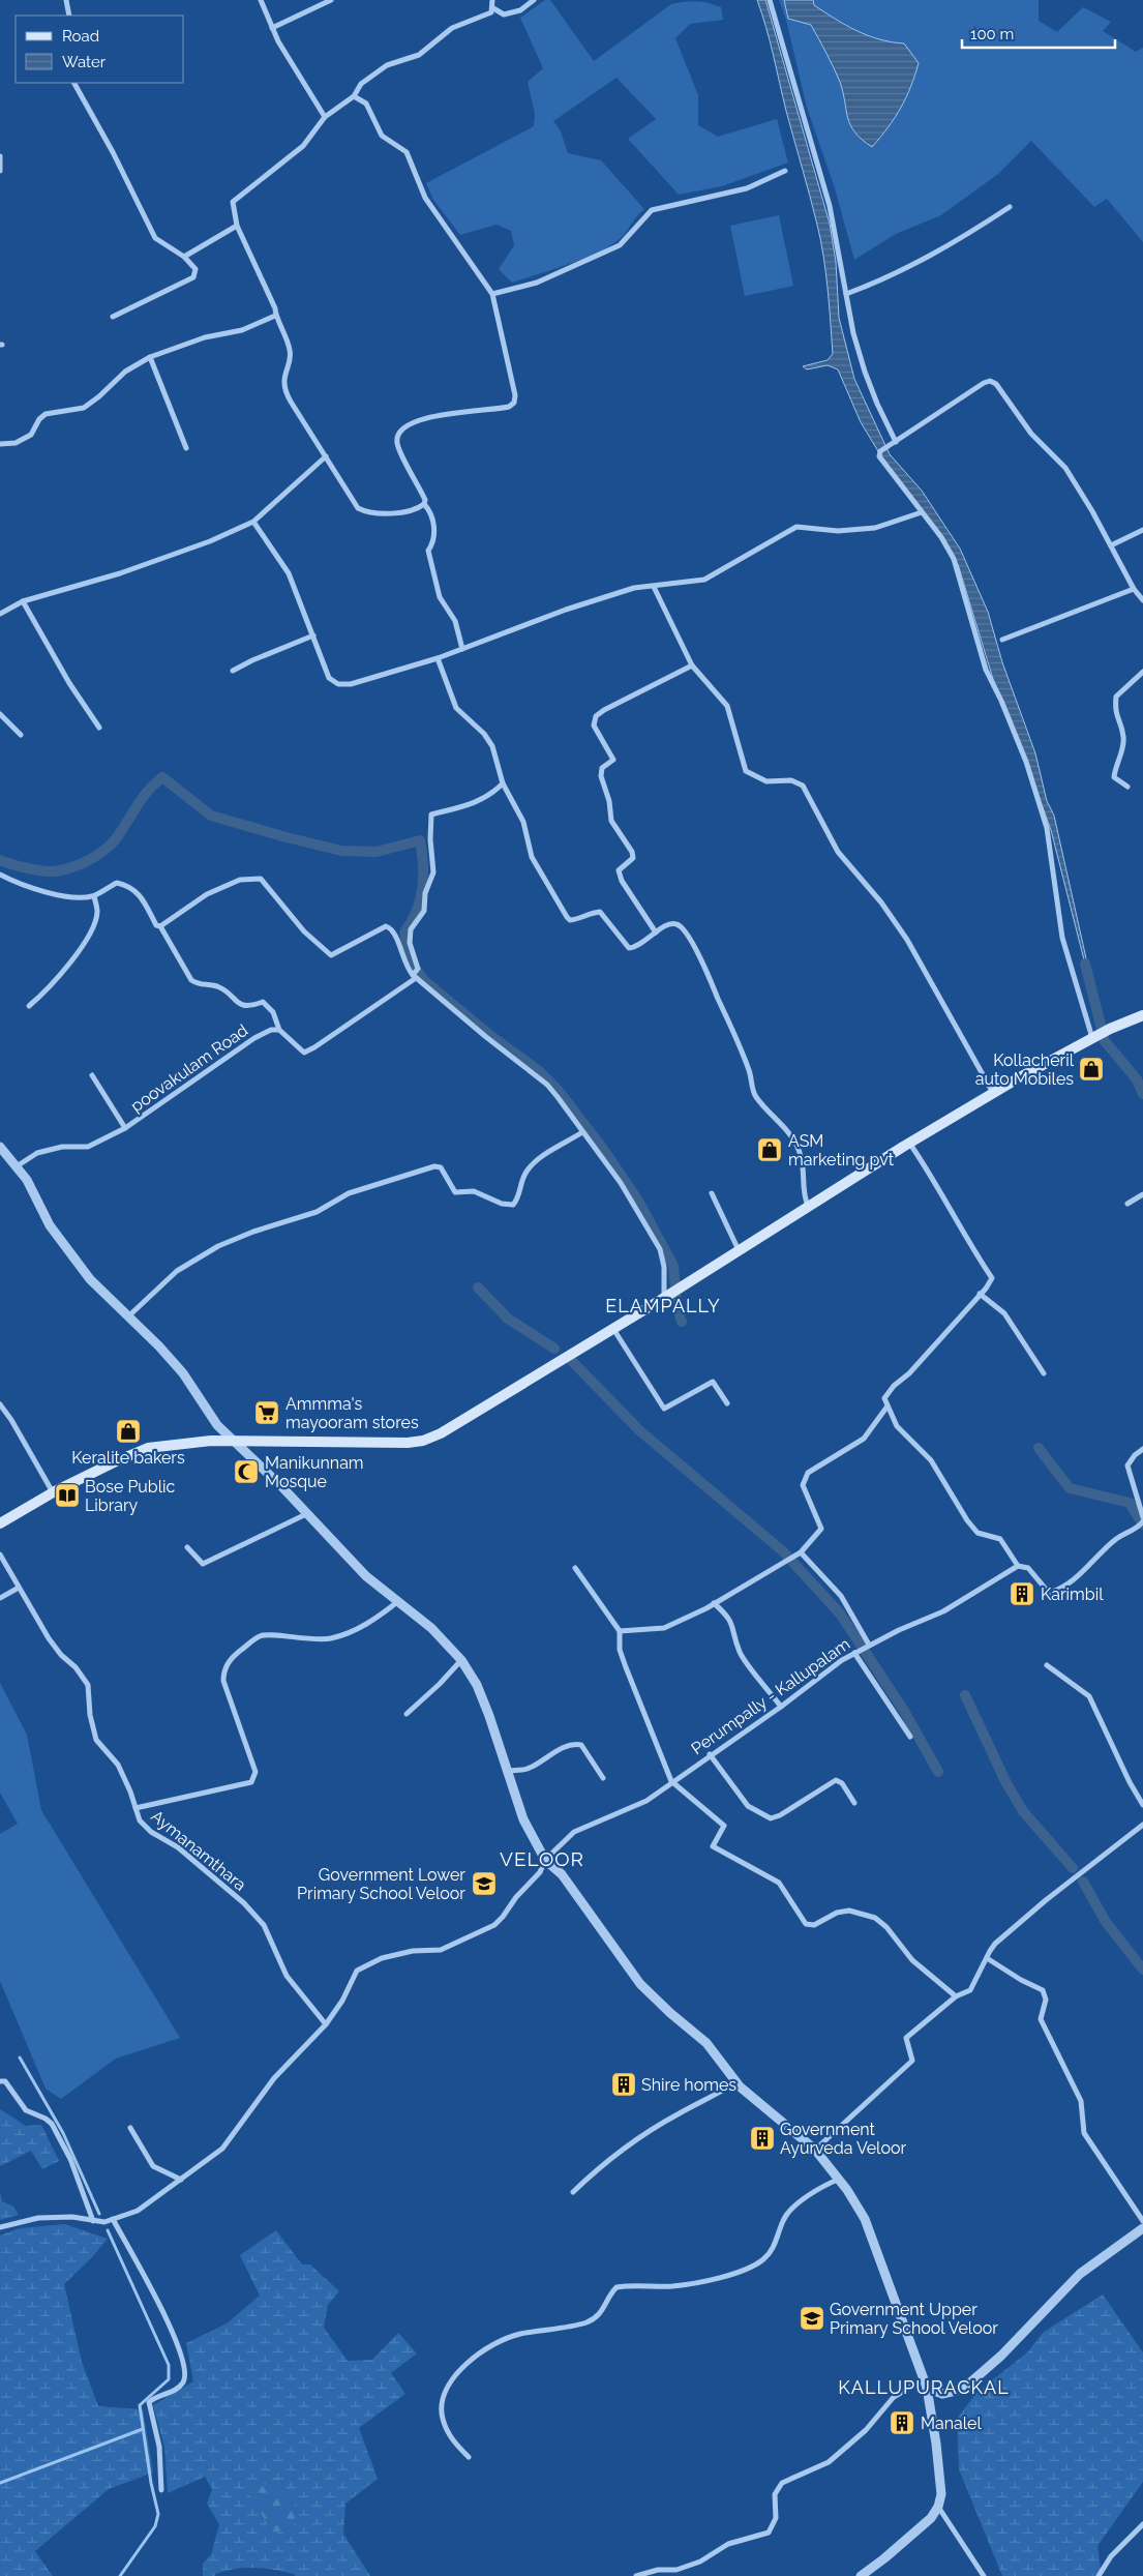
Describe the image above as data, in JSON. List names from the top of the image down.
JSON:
{
  "streets": {
    "street": ["poovakulam Road", "Perumpally - Kallupalam", "Aymanamthara"]
  },
  "crossings": [
    ["Perumpally - Kallupalam", "Aymanamthara"]
  ],
  "districts": ["ELAMPALLY", "VELOOR", "KALLUPURACKAL"],
  "places": {
    "shop": ["Kollacheril auto Mobiles", "ASM marketing pvt", "Keralite bakers"],
    "supermarket": ["Ammma's mayooram stores"],
    "mosque": ["Manikunnam Mosque"],
    "library": ["Bose Public Library"],
    "building": [
      "Karimbil",
      "Shire homes",
      "Government Ayurveda Veloor",
      "Manalel"
    ],
    "school or university": ["Government Lower Primary School Veloor", "Government Upper Primary School Veloor"]
  },
  "legend": ["Road", "Water"],
  "scale_bar": "100 m"
}
